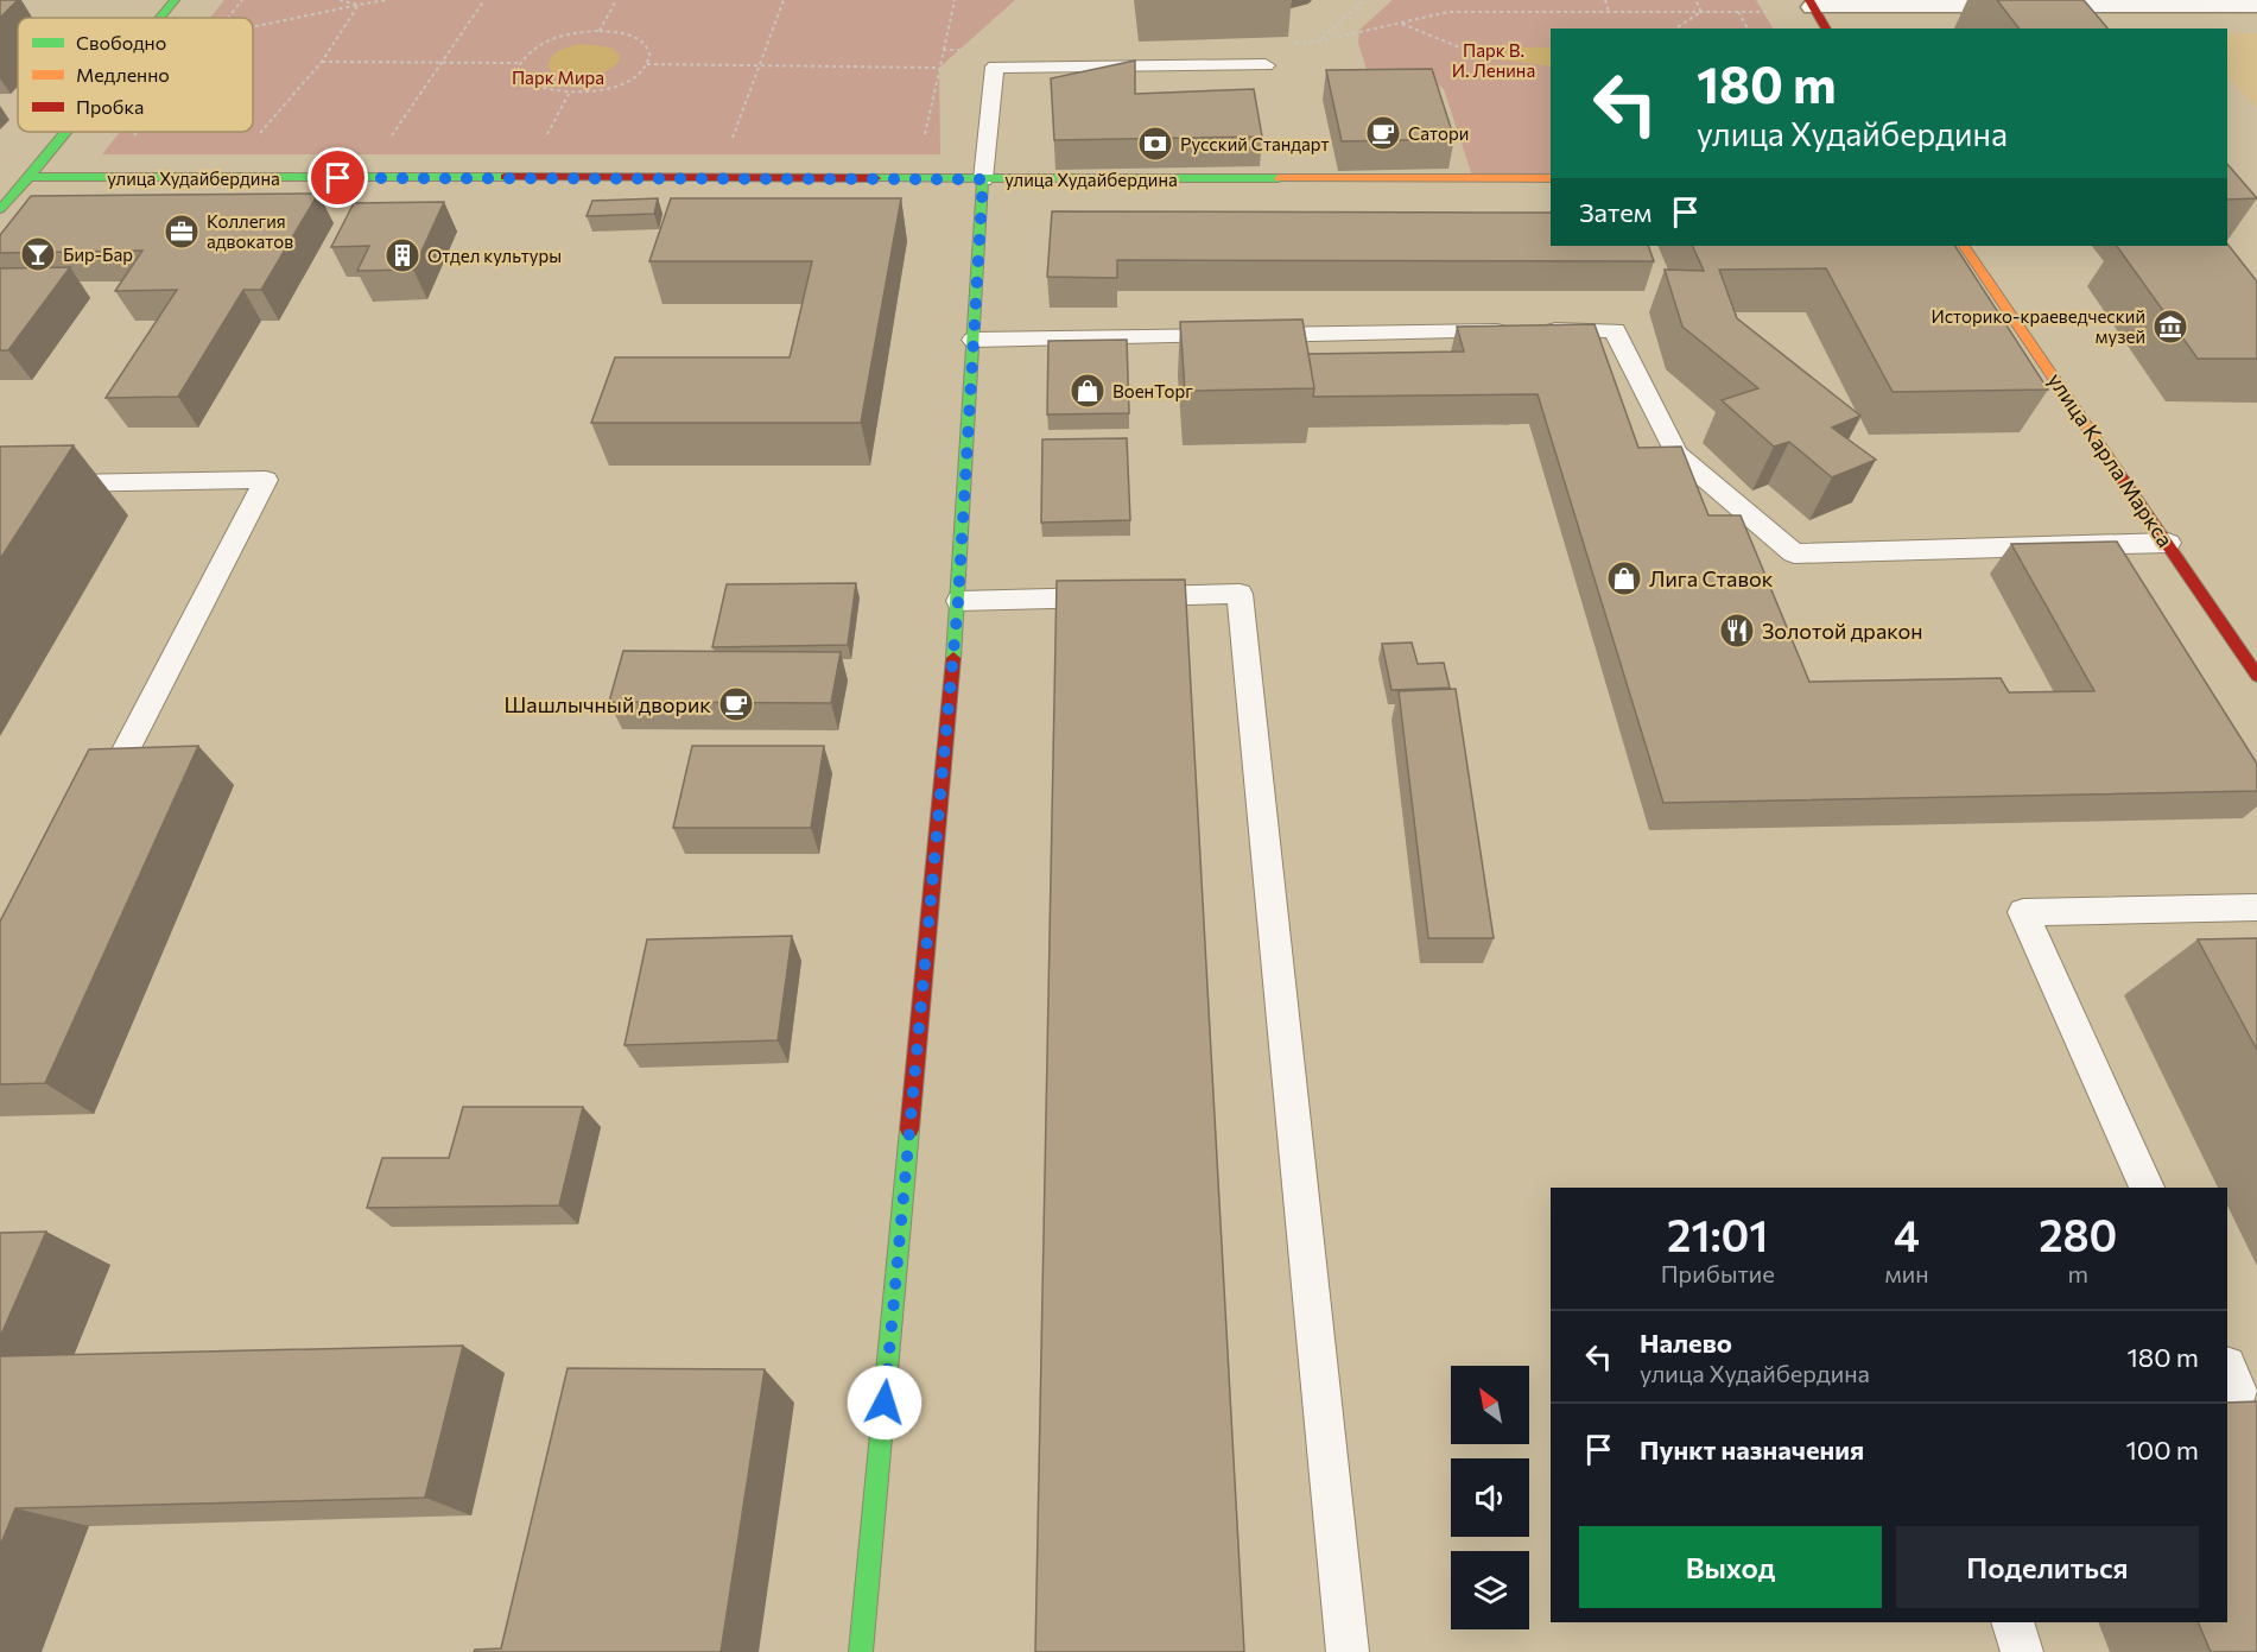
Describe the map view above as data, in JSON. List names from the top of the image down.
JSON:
{
  "streets": {
    "street": ["улица Худайбердина", "улица Карла Маркса"]
  },
  "parks": ["Парк В. И. Ленина", "Парк Мира"],
  "places": {
    "cafe": ["Сатори", "Шашлычный дворик"],
    "bank": ["Русский Стандарт"],
    "office": ["Коллегия адвокатов"],
    "bar": ["Бир-Бар"],
    "building": ["Отдел культуры"],
    "museum": ["Историко-краеведческий музей"],
    "shop": ["ВоенТорг", "Лига Ставок"],
    "restaurant": ["Золотой дракон"]
  },
  "legend": ["Свободно", "Медленно", "Пробка"],
  "north": "top left",
  "page": {
    "turn": ["180 m", "улица Худайбердина"],
    "then": "Затем",
    "eta": [
      "21:01",
      "Прибытие",
      "4",
      "мин",
      "280",
      "m"
    ],
    "list": [
      {
        "name": "Налево",
        "note": "улица Худайбердина",
        "value": "180 m"
      },
      {
        "name": "Пункт назначения",
        "value": "100 m"
      }
    ],
    "buttons": ["Выход", "Поделиться"]
  }
}
